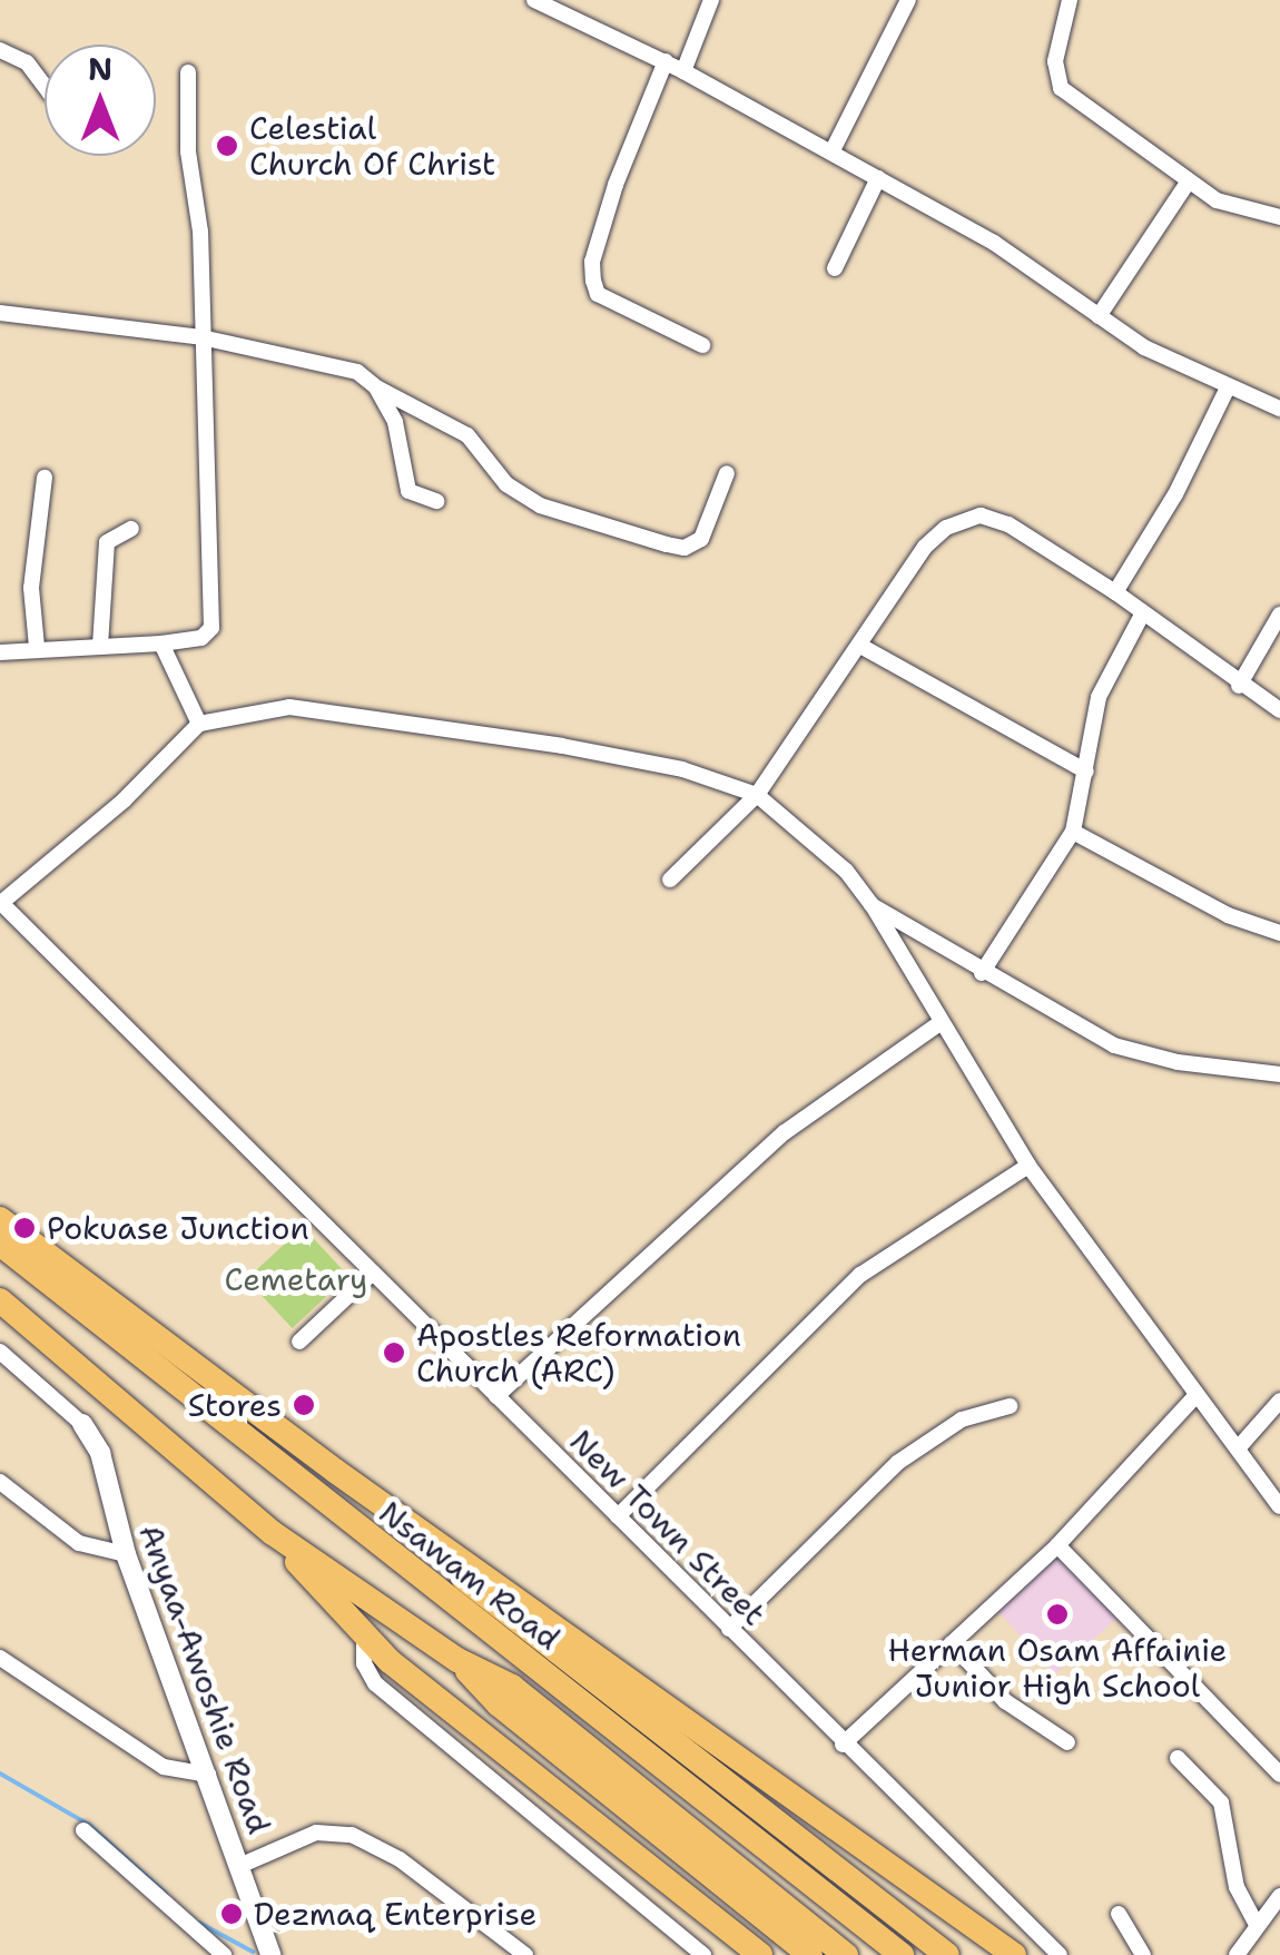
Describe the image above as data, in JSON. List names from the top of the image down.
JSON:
{
  "streets": {
    "highway": ["Nsawam Road"],
    "street": ["New Town Street", "Anyaa-Awoshie Road"]
  },
  "parks": ["Cemetary"],
  "places": [
    "Celestial Church Of Christ",
    "Pokuase Junction",
    "Apostles Reformation Church (ARC)",
    "Stores",
    "Herman Osam Affainie Junior High School",
    "Dezmaq Enterprise"
  ],
  "north": "top"
}
